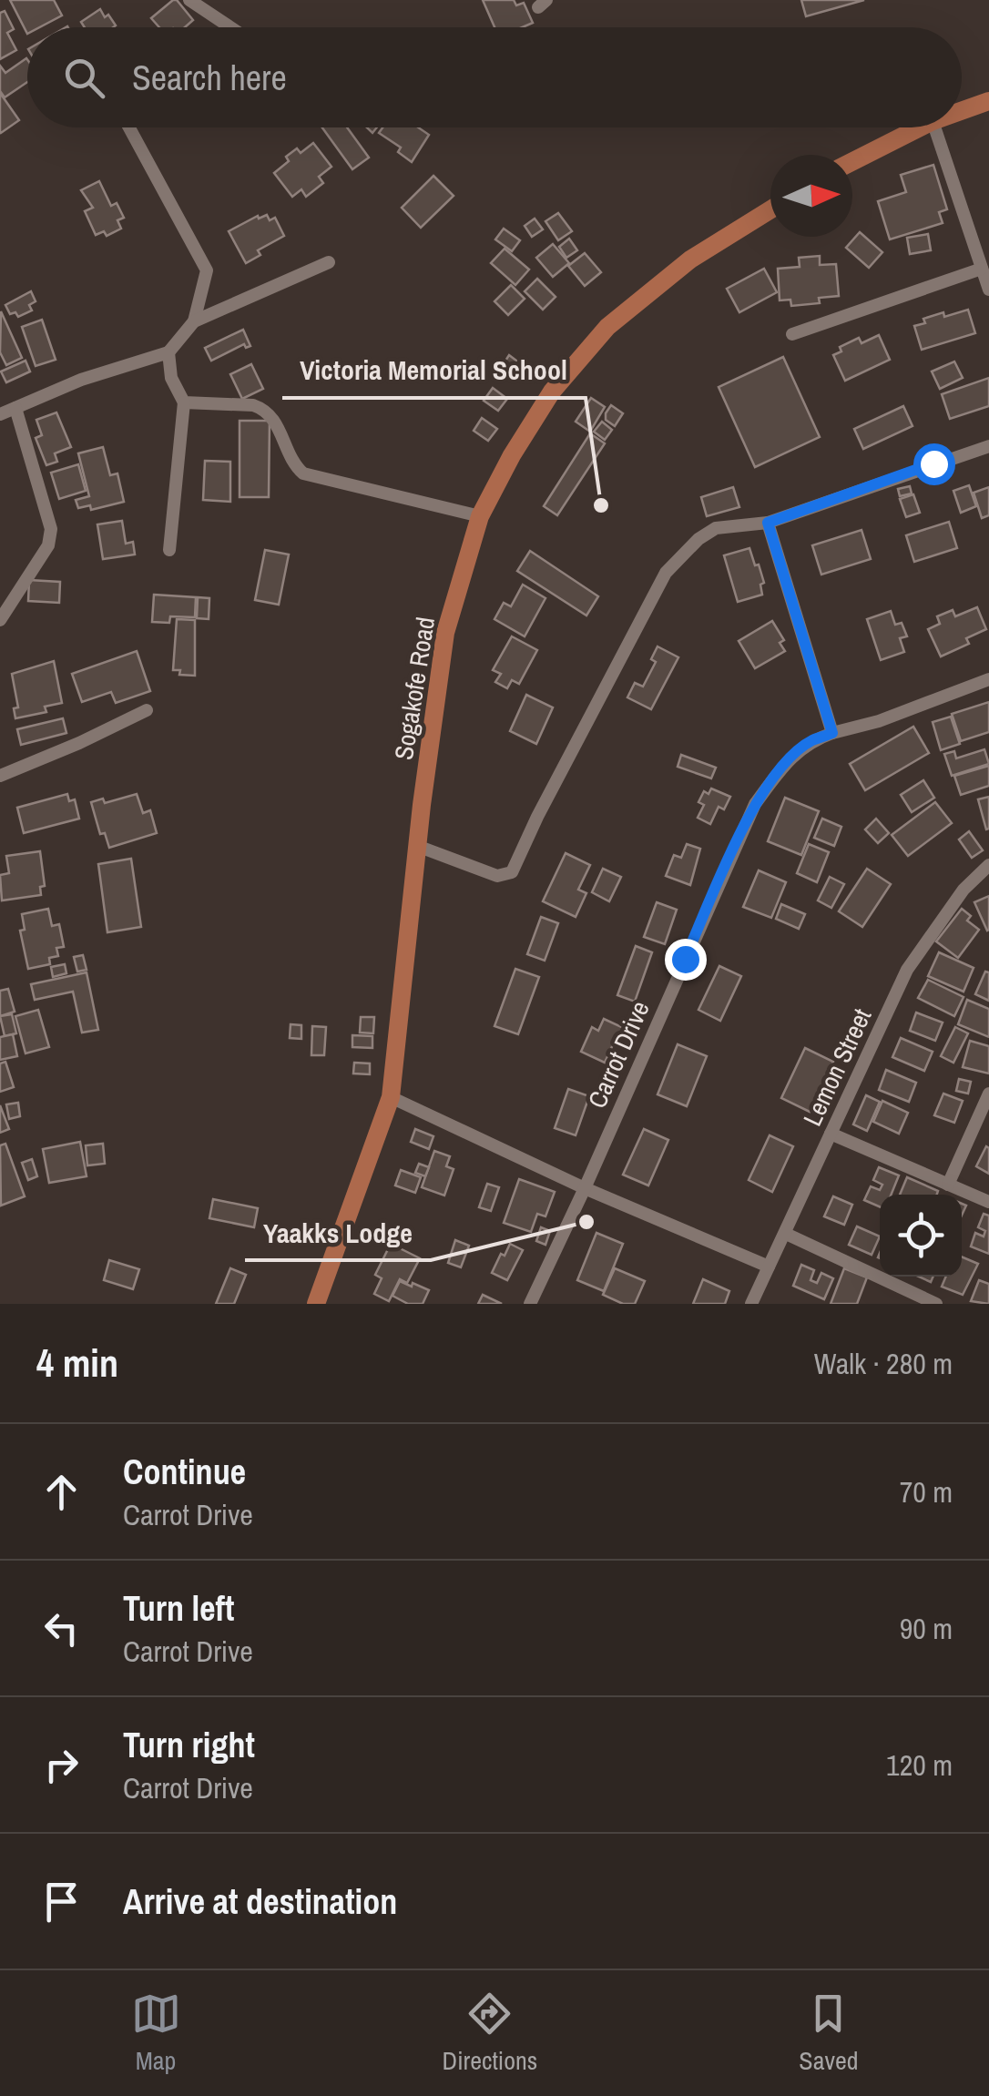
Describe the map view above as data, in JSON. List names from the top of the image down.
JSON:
{
  "streets": {
    "main road": ["Sogakofe Road"],
    "street": ["Carrot Drive", "Lemon Street"]
  },
  "places": ["Victoria Memorial School", "Yaakks Lodge"],
  "north": "right",
  "page": {
    "search": "Search here",
    "heading": ["4 min", "Walk · 280 m"],
    "list": [
      ["Continue", "Carrot Drive", "70 m"],
      ["Turn left", "Carrot Drive", "90 m"],
      ["Turn right", "Carrot Drive", "120 m"],
      "Arrive at destination"
    ],
    "nav": ["Map", "Directions", "Saved"]
  }
}
